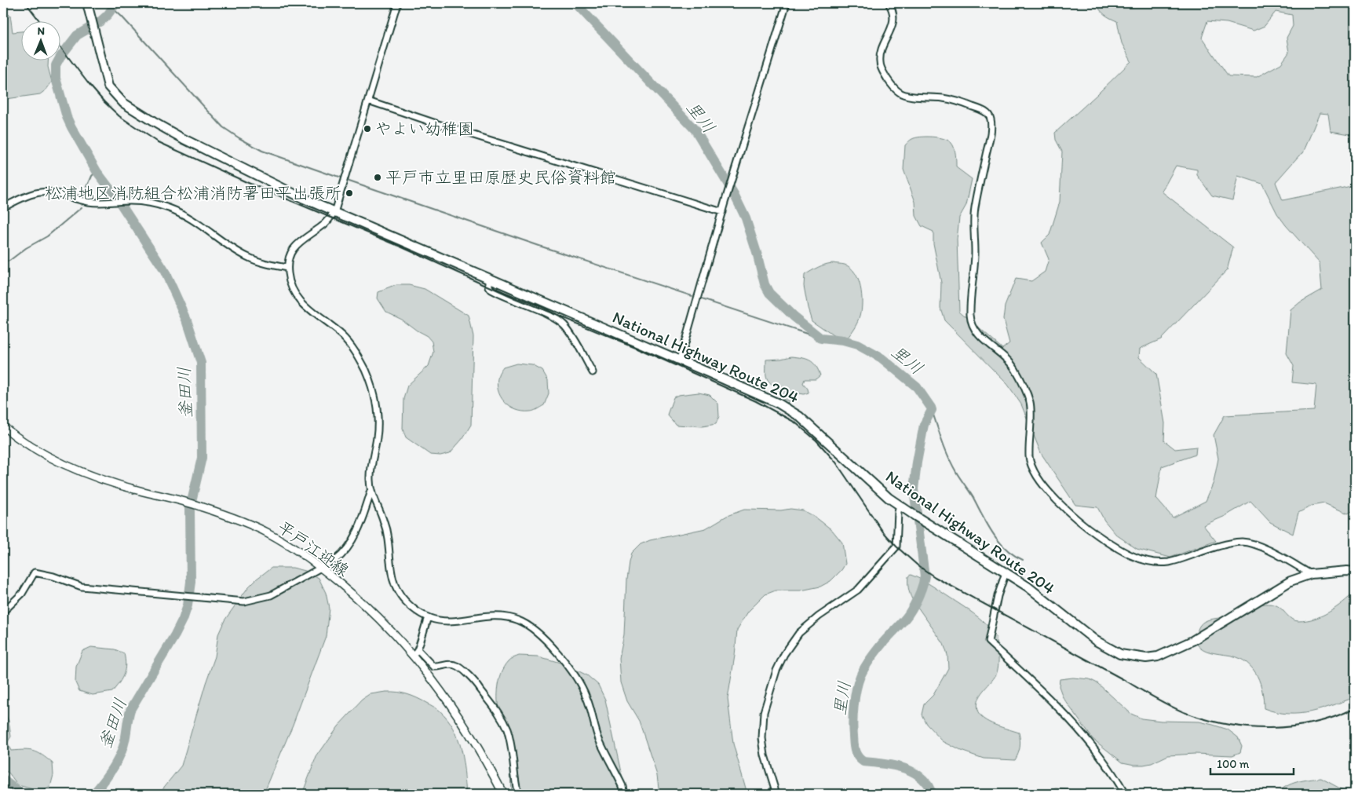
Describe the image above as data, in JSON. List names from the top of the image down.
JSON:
{
  "streets": {
    "highway": ["National Highway Route 204"],
    "main road": ["平戸江迎線"]
  },
  "water": ["里川", "釜田川"],
  "places": ["やよい幼稚園", "平戸市立里田原歴史民俗資料館", "松浦地区消防組合松浦消防署田平出張所"],
  "scale_bar": "100 m",
  "north": "top"
}
